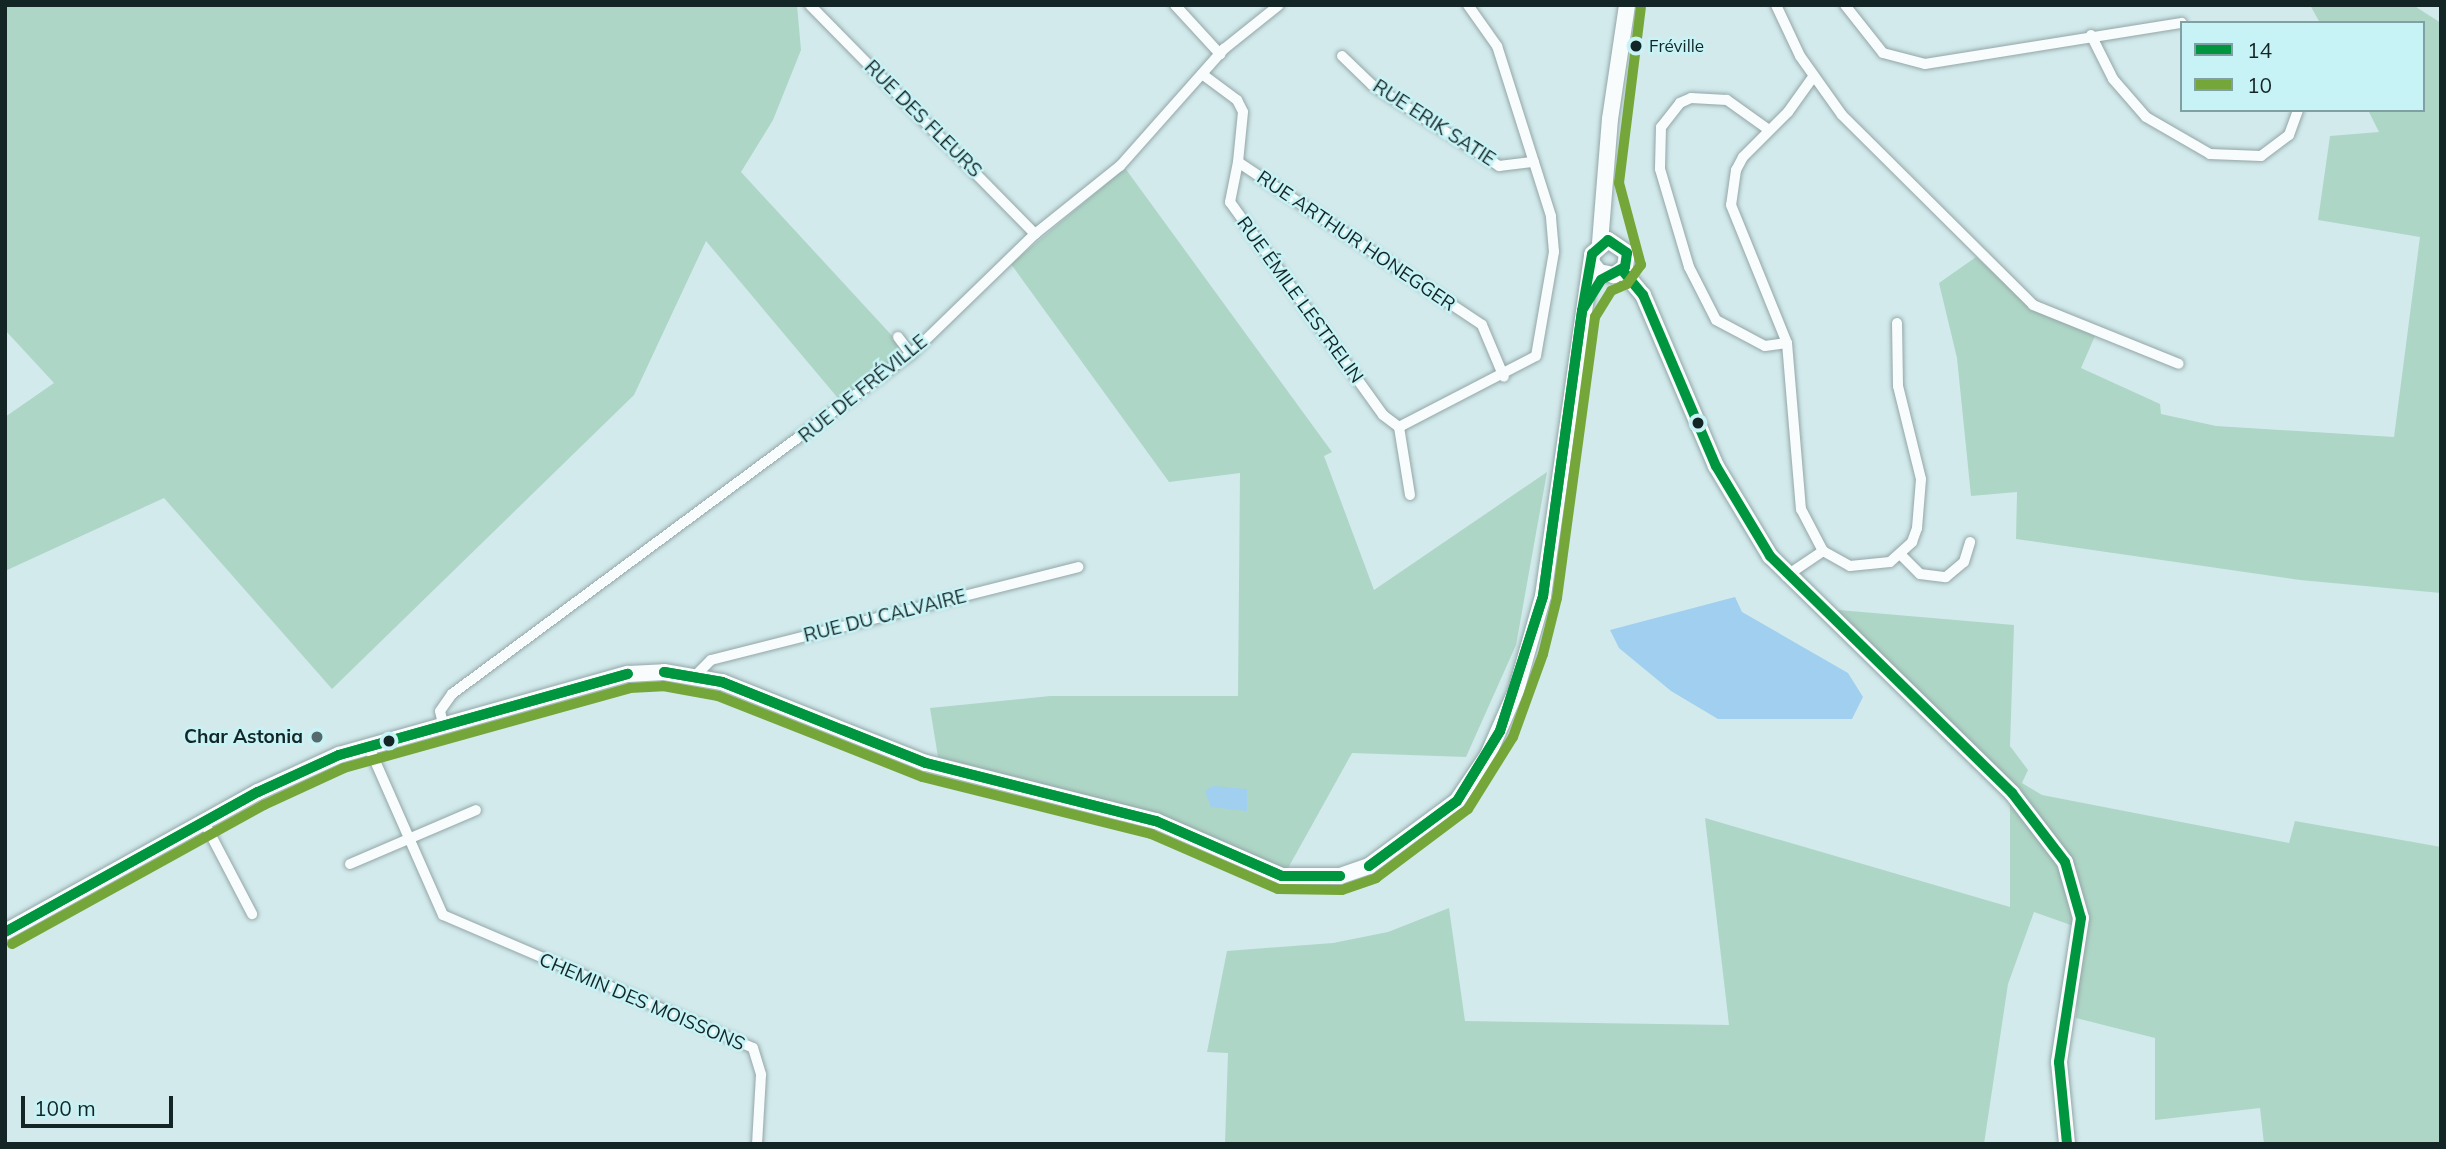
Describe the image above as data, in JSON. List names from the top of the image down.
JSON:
{
  "streets": {
    "street": [
      "RUE DES FLEURS",
      "RUE ERIK SATIE",
      "RUE ARTHUR HONEGGER",
      "RUE ÉMILE LESTRELIN",
      "RUE DE FRÉVILLE",
      "RUE DU CALVAIRE",
      "CHEMIN DES MOISSONS"
    ]
  },
  "crossings": [
    ["RUE DES FLEURS", "RUE DE FRÉVILLE"],
    ["RUE ARTHUR HONEGGER", "RUE ÉMILE LESTRELIN"],
    ["RUE ARTHUR HONEGGER", "RUE DE FRÉVILLE"]
  ],
  "places": ["Fréville", "Char Astonia"],
  "lines": ["transit line 10", "transit line 14"],
  "legend": ["14", "10"],
  "scale_bar": "100 m"
}
